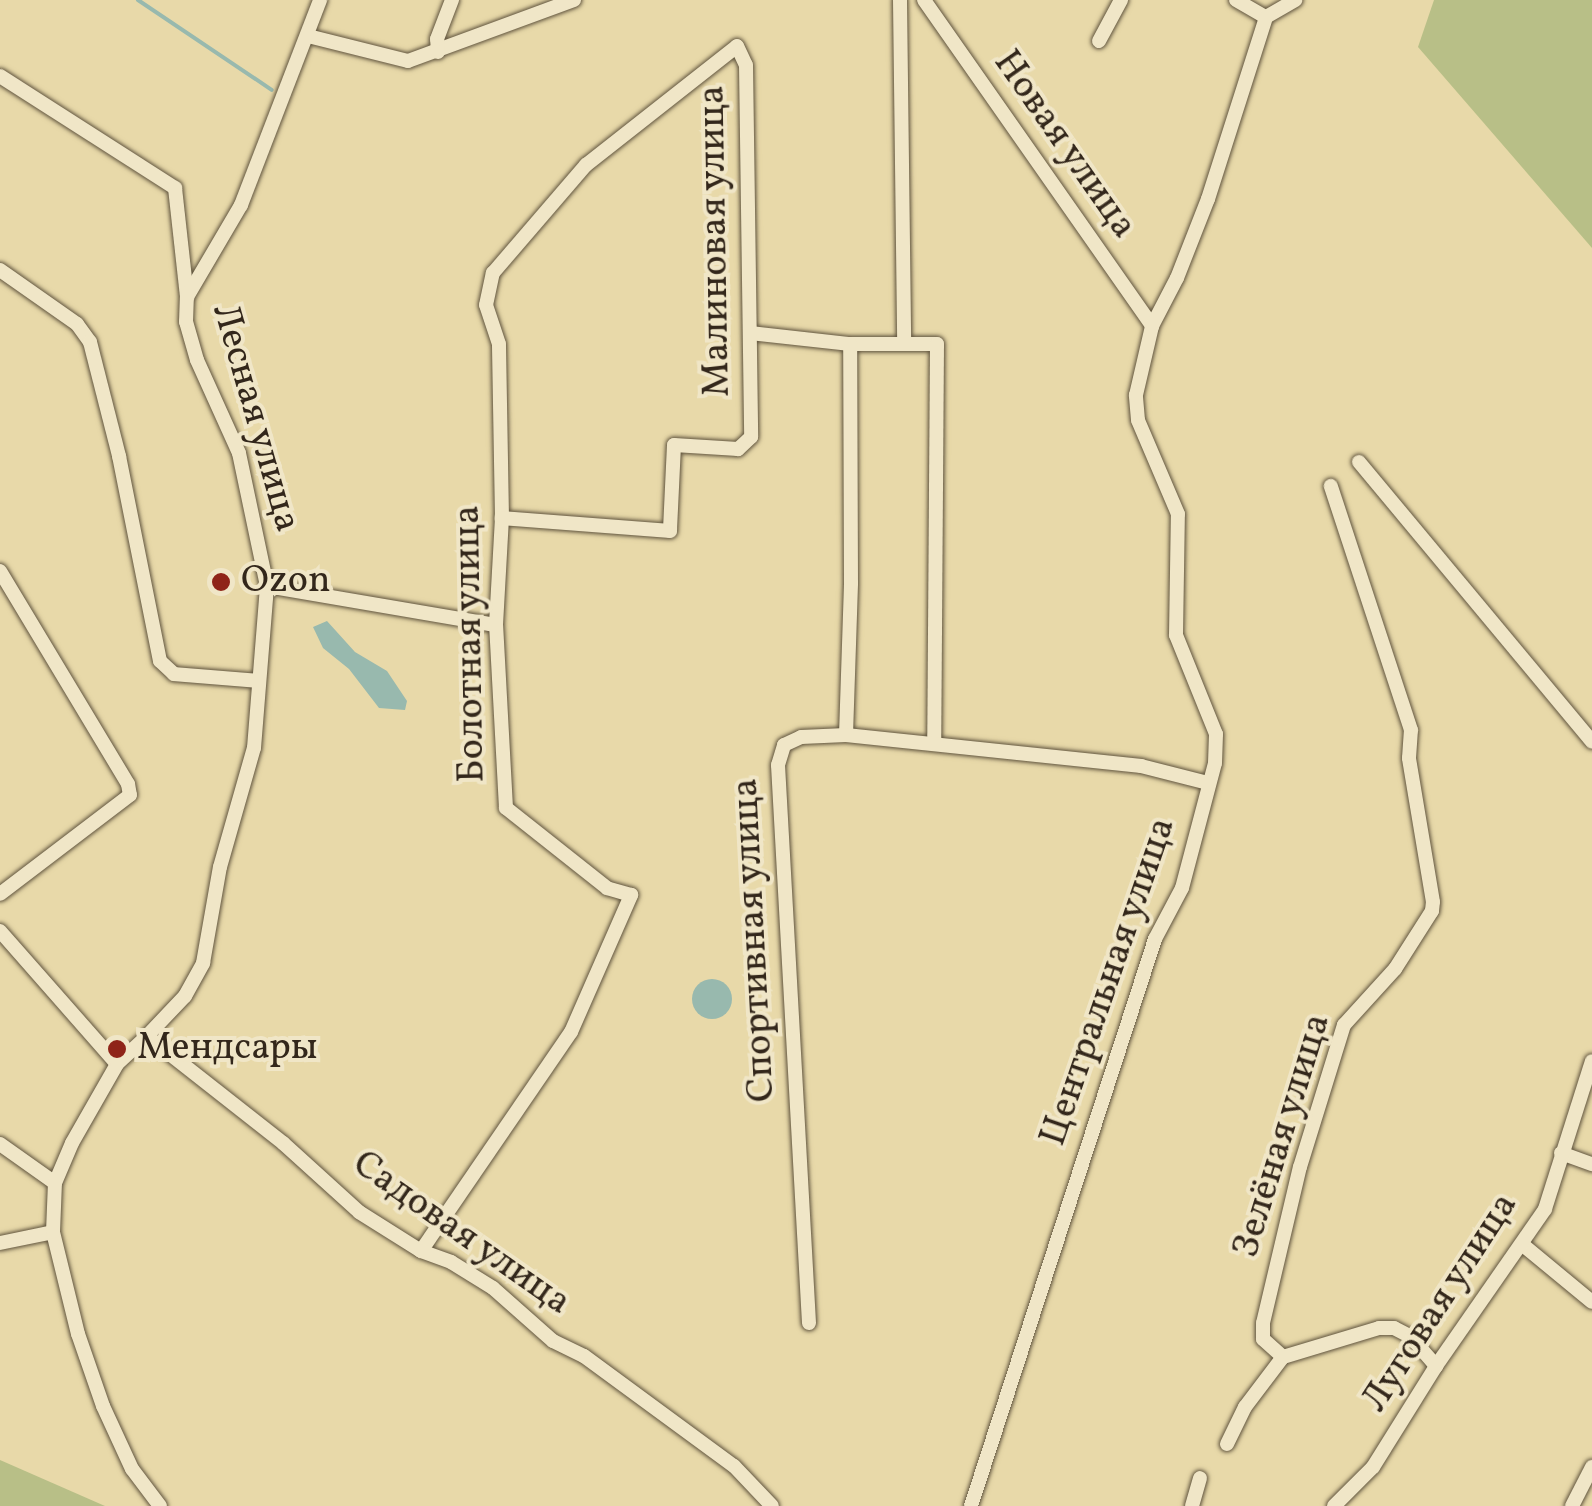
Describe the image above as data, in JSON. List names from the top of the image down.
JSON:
{
  "streets": {
    "street": [
      "Новая улица",
      "Малиновая улица",
      "Лесная улица",
      "Болотная улица",
      "Спортивная улица",
      "Центральная улица",
      "Зелёная улица",
      "Садовая улица",
      "Луговая улица"
    ]
  },
  "crossings": [
    ["Новая улица", "Центральная улица"],
    ["Малиновая улица", "Болотная улица"],
    ["Лесная улица", "Садовая улица"],
    ["Болотная улица", "Садовая улица"],
    ["Спортивная улица", "Центральная улица"]
  ],
  "places": ["Ozon", "Мендсары"]
}
